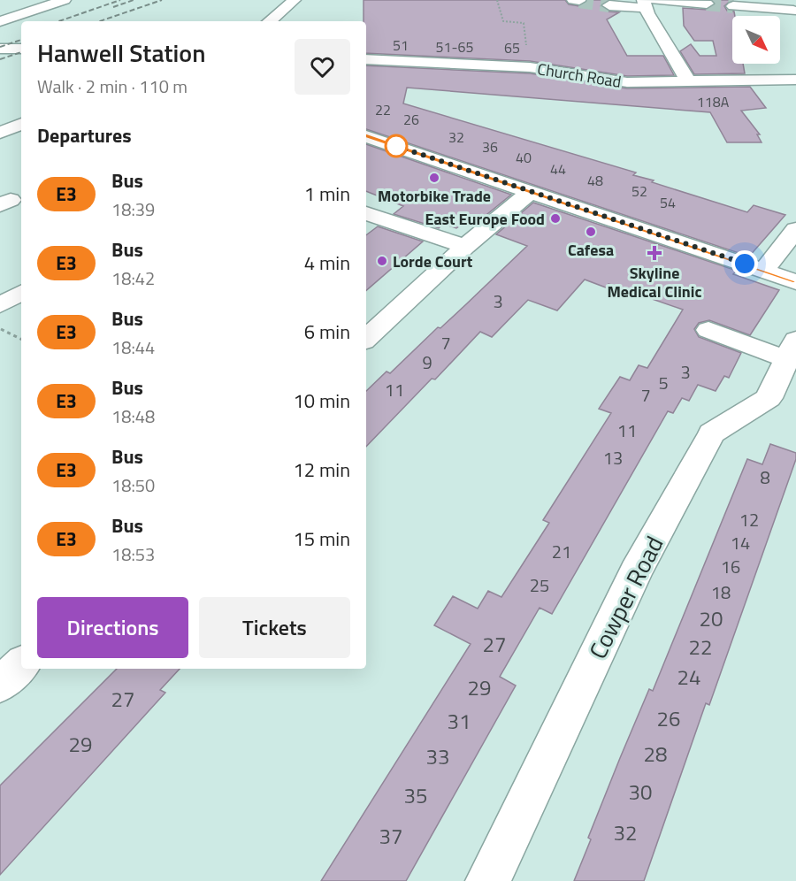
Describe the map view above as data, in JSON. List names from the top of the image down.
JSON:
{
  "streets": {
    "street": ["Church Road", "Cowper Road"]
  },
  "places": {
    "other": [
      "Motorbike Trade",
      "East Europe Food",
      "Cafesa",
      "Lorde Court"
    ],
    "health": ["Skyline Medical Clinic"]
  },
  "lines": ["bus line E3"],
  "house_numbers": [
    "51",
    "51-65",
    "65",
    "118A",
    "22",
    "26",
    "32",
    "36",
    "40",
    "44",
    "48",
    "52",
    "54",
    "3",
    "7",
    "9",
    "3",
    "5",
    "11",
    "7",
    "11",
    "13",
    "8",
    "12",
    "14",
    "21",
    "16",
    "25",
    "18",
    "20",
    "27",
    "22",
    "24",
    "29",
    "27",
    "26",
    "31",
    "29",
    "28",
    "33",
    "30",
    "35",
    "32",
    "37"
  ],
  "north": "bottom right",
  "page": {
    "heading": [
      ["Hanwell Station", "Walk · 2 min · 110 m"],
      "Departures"
    ],
    "list": [
      {
        "mark": "E3",
        "name": "Bus",
        "note": "18:39",
        "value": "1 min"
      },
      {
        "mark": "E3",
        "name": "Bus",
        "note": "18:42",
        "value": "4 min"
      },
      {
        "mark": "E3",
        "name": "Bus",
        "note": "18:44",
        "value": "6 min"
      },
      {
        "mark": "E3",
        "name": "Bus",
        "note": "18:48",
        "value": "10 min"
      },
      {
        "mark": "E3",
        "name": "Bus",
        "note": "18:50",
        "value": "12 min"
      },
      {
        "mark": "E3",
        "name": "Bus",
        "note": "18:53",
        "value": "15 min"
      }
    ],
    "buttons": ["Directions", "Tickets"]
  }
}
